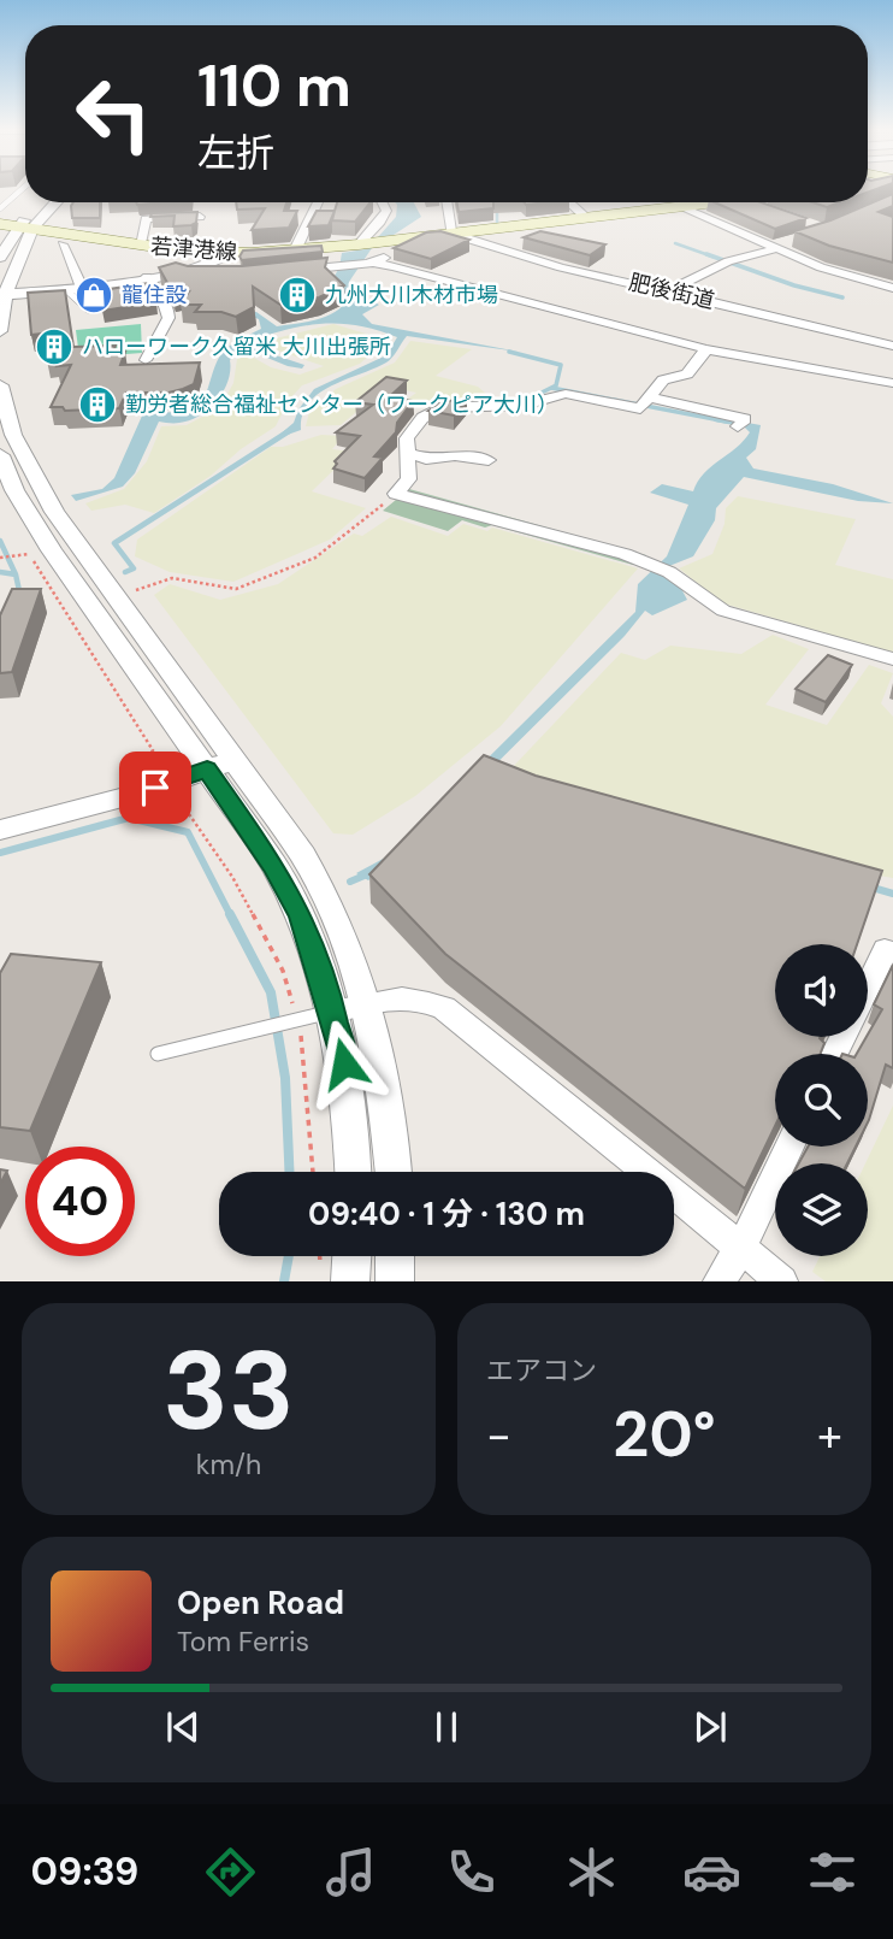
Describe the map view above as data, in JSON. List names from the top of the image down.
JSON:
{
  "streets": {
    "main road": ["若津港線"],
    "street": ["肥後街道"]
  },
  "crossings": [
    ["若津港線", "肥後街道"]
  ],
  "places": {
    "shop": ["龍住設"],
    "building": ["九州大川木材市場", "ハローワーク久留米 大川出張所", "勤労者総合福祉センター（ワークピア大川）"]
  },
  "page": {
    "turn": ["110 m", "左折"],
    "limit": "40",
    "trip": "09:40 · 1 分 · 130 m",
    "tile": [
      ["33", "km/h"],
      "エアコン"
    ],
    "heat": ["−", "20°", "+"],
    "song": ["Open Road", "Tom Ferris"],
    "tabs": "09:39"
  }
}
